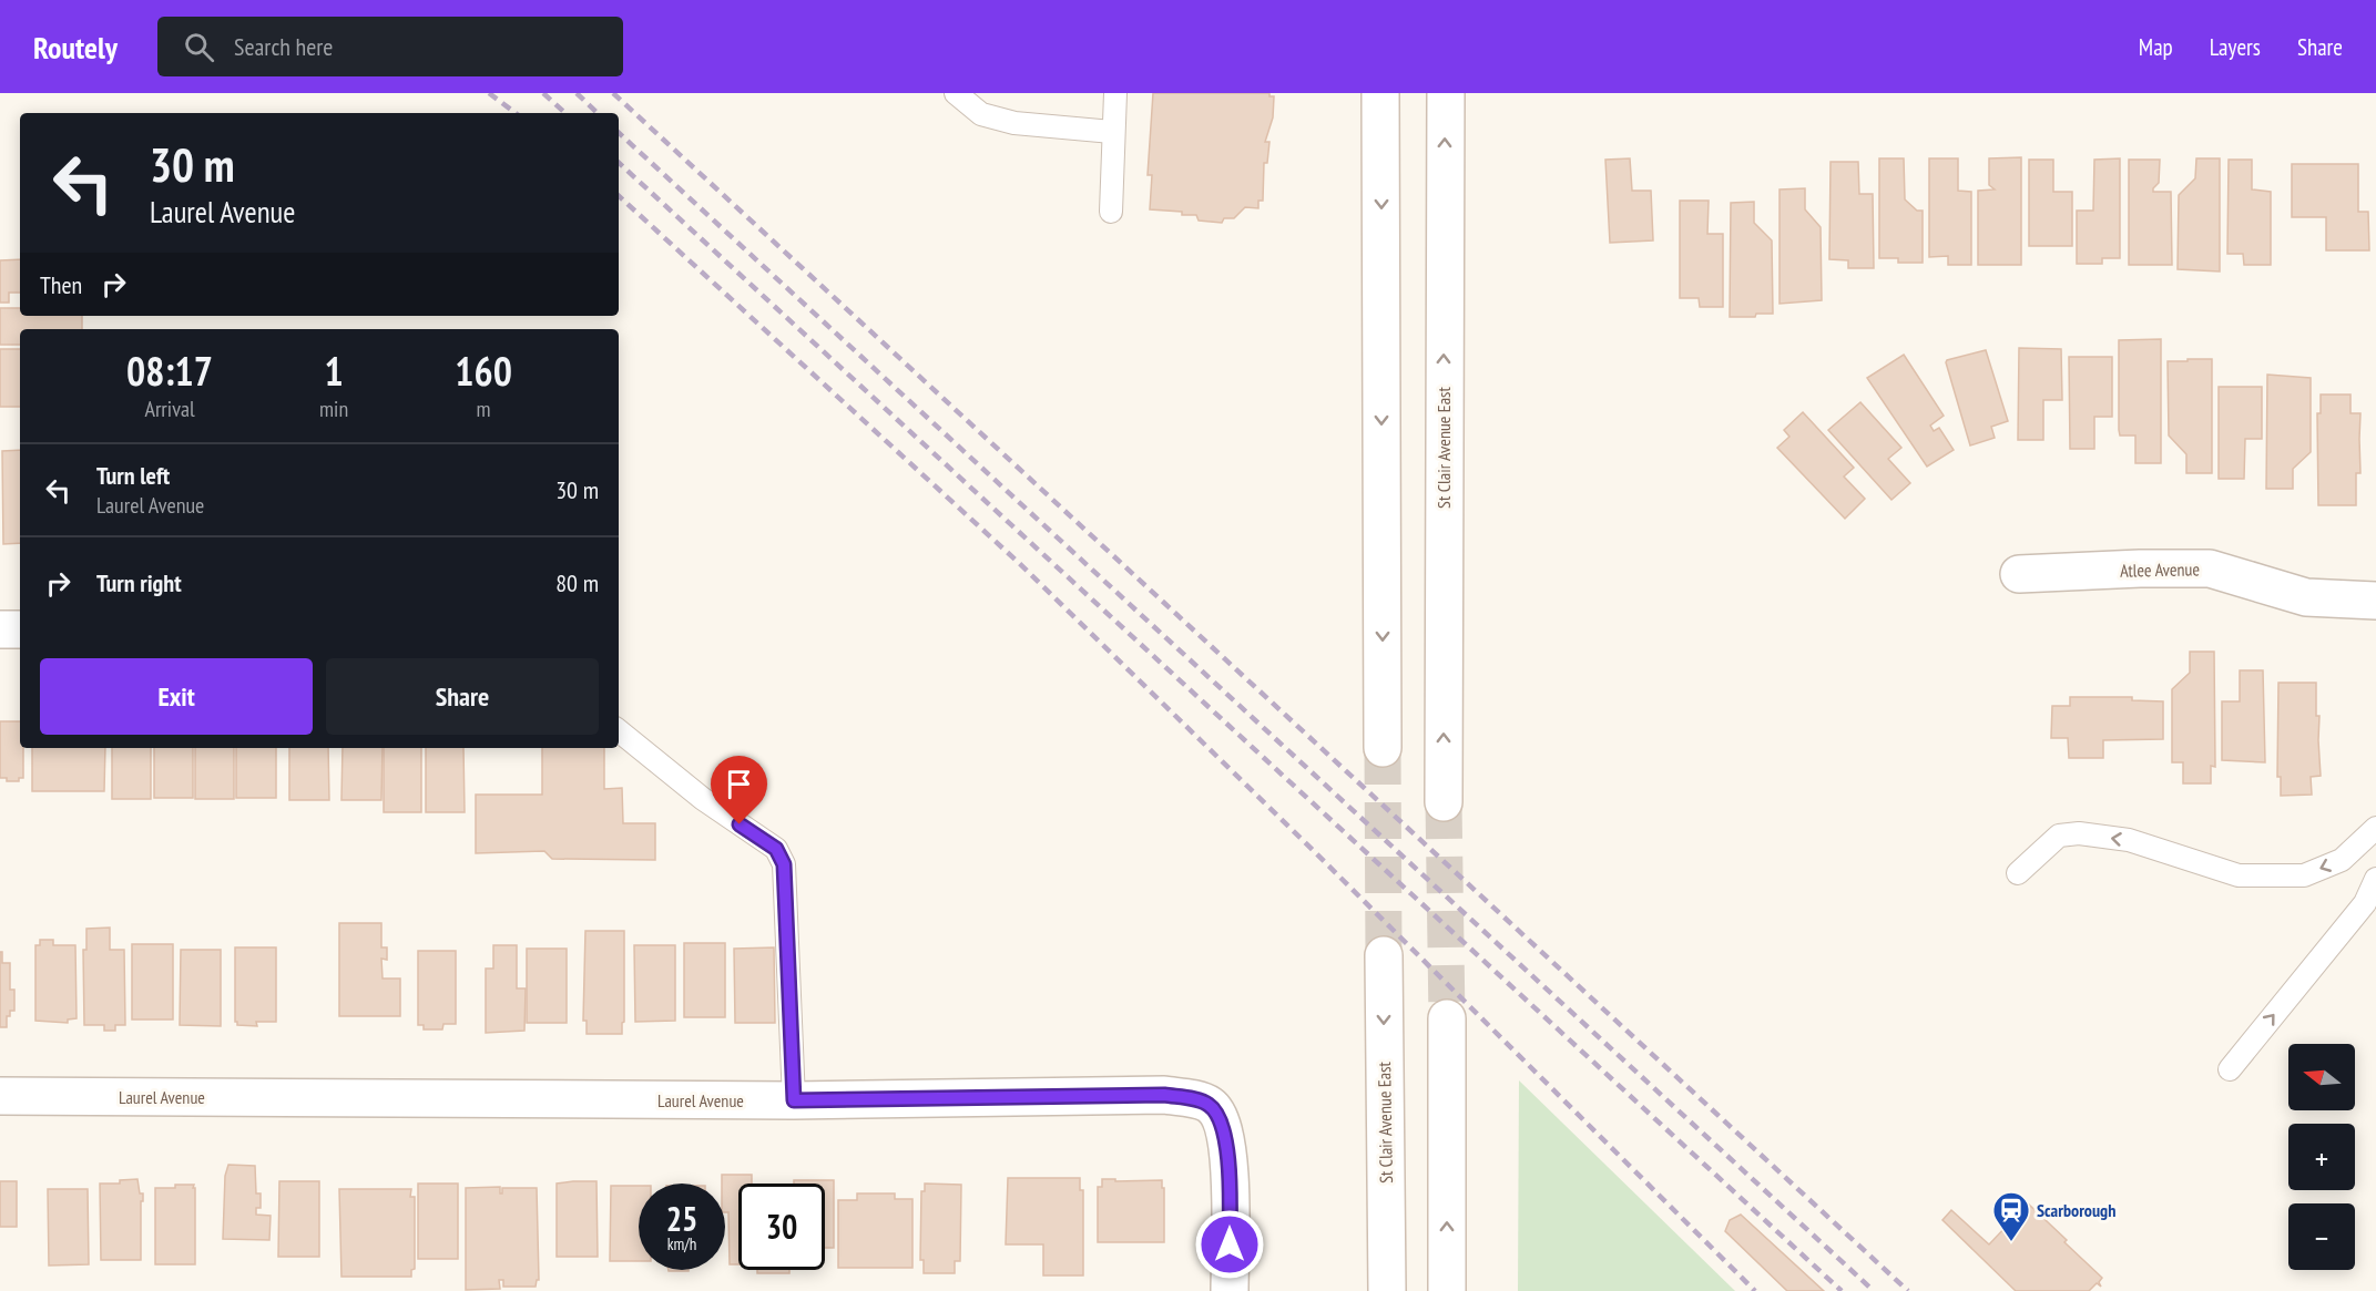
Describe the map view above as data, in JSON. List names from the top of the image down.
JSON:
{
  "streets": {
    "main road": ["St Clair Avenue East", "Atlee Avenue", "Laurel Avenue"]
  },
  "places": {
    "station": ["Scarborough"]
  },
  "north": "left",
  "page": {
    "header": "Routely",
    "search": "Search here",
    "nav": ["Map", "Layers", "Share"],
    "turn": ["30 m", "Laurel Avenue"],
    "then": "Then",
    "eta": [
      "08:17",
      "Arrival",
      "1",
      "min",
      "160",
      "m"
    ],
    "list": [
      {
        "name": "Turn left",
        "note": "Laurel Avenue",
        "value": "30 m"
      },
      {
        "name": "Turn right",
        "value": "80 m"
      }
    ],
    "buttons": ["Exit", "Share"],
    "map_buttons": ["+", "−"],
    "speed": "25 km/h",
    "limit": "30"
  }
}
